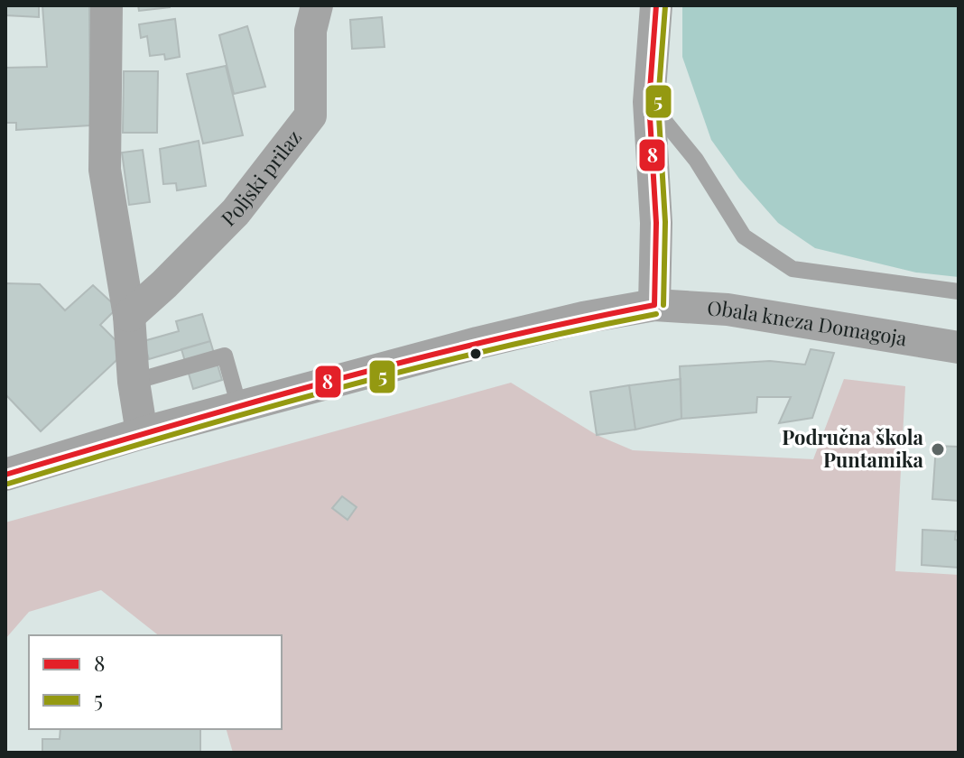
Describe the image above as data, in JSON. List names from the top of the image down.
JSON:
{
  "streets": {
    "street": ["Poljski prilaz", "Obala kneza Domagoja"]
  },
  "places": ["Područna škola Puntamika"],
  "lines": ["transit line 8", "transit line 5"],
  "legend": ["8", "5"]
}
